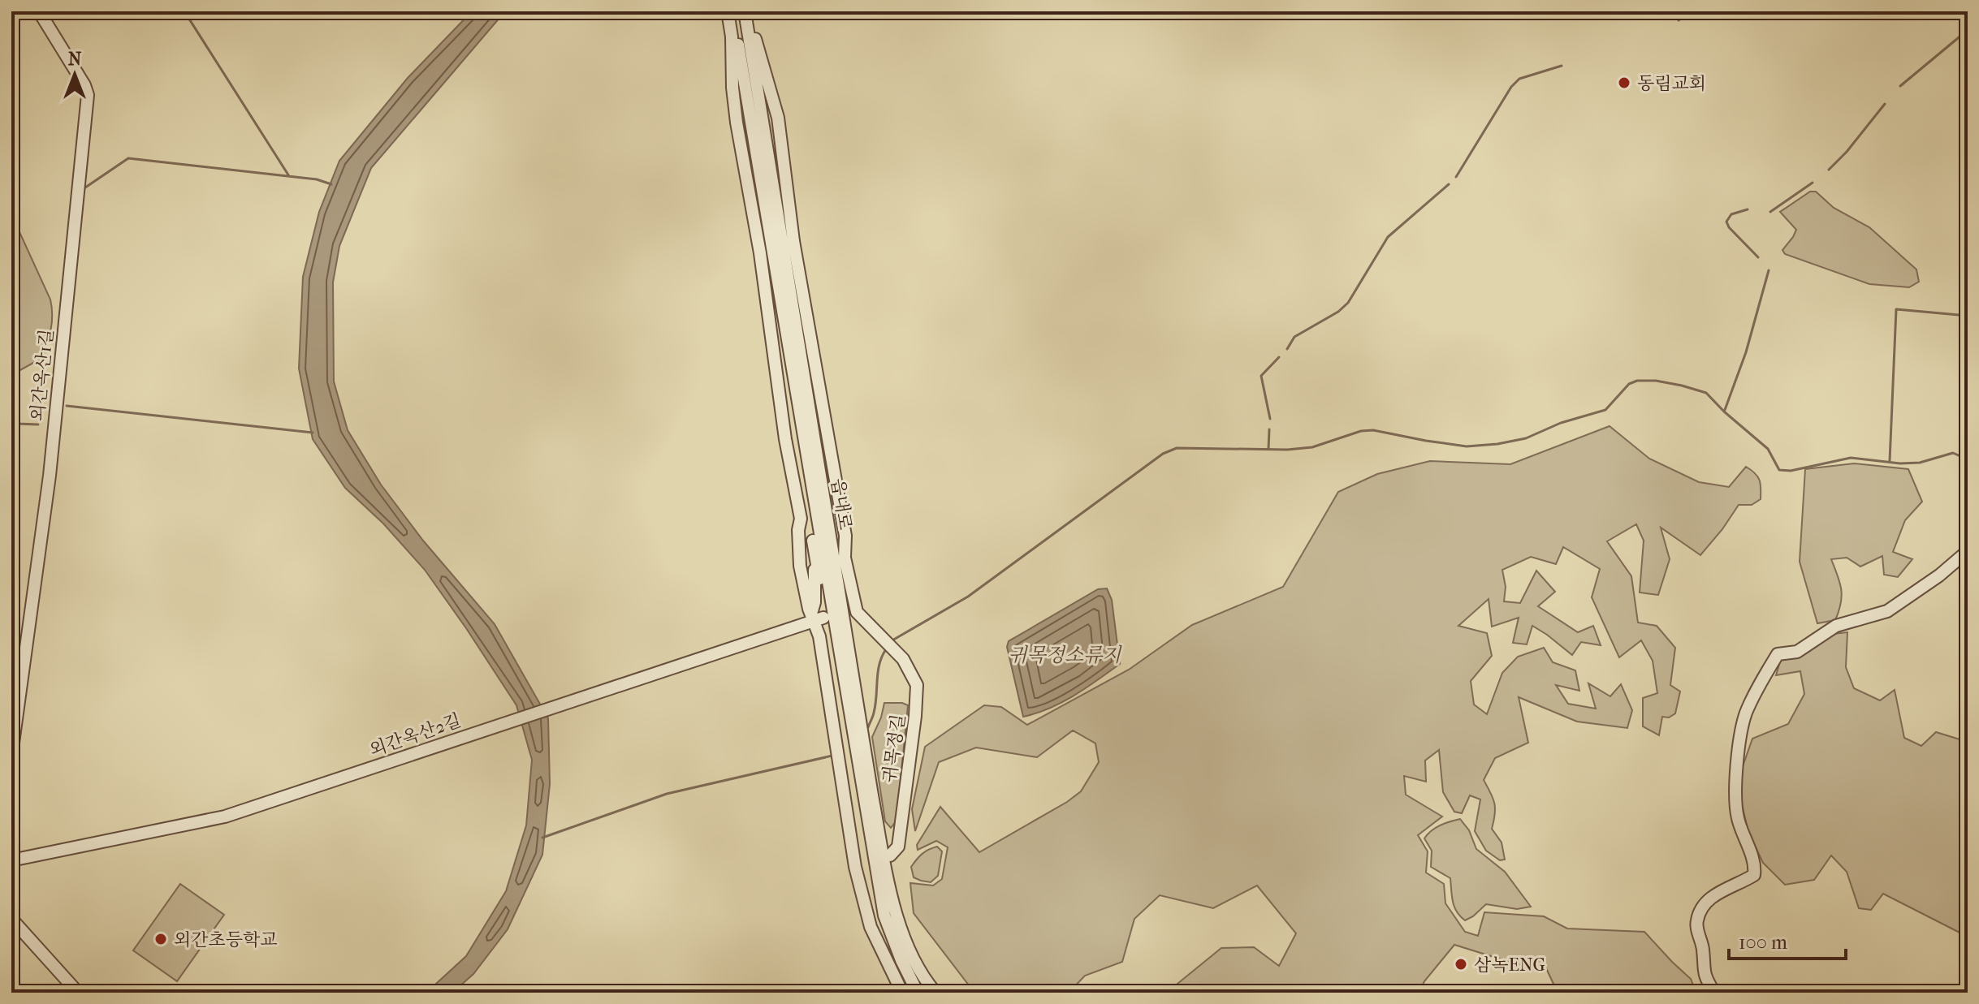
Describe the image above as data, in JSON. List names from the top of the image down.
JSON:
{
  "streets": {
    "street": [
      "외간옥산1길",
      "읍내로",
      "외간옥산2길",
      "귀목정길"
    ]
  },
  "crossings": [
    ["읍내로", "외간옥산2길"],
    ["읍내로", "귀목정길"]
  ],
  "water": ["귀목정소류지"],
  "places": ["동림교회", "외간초등학교", "삼녹ENG"],
  "scale_bar": "100 m",
  "north": "top"
}
